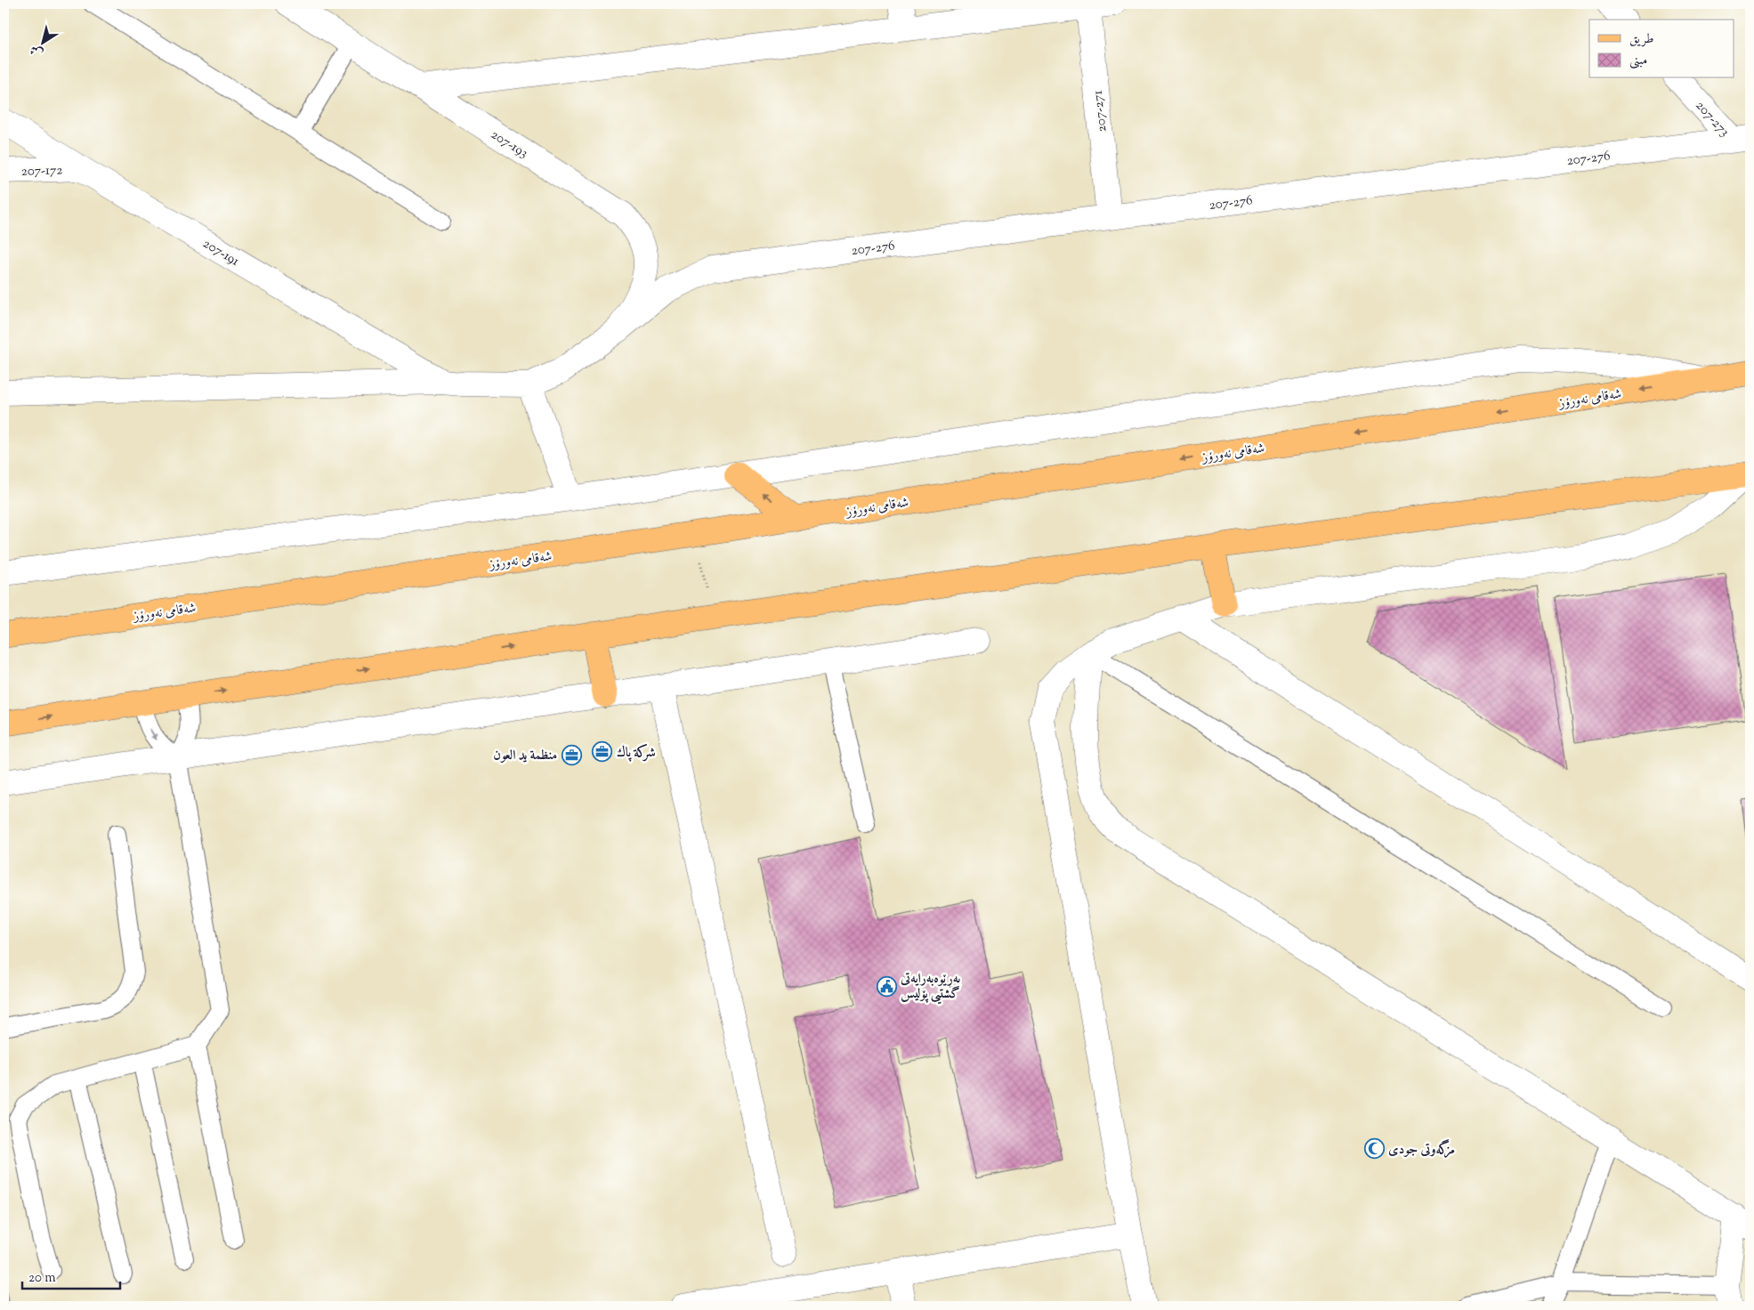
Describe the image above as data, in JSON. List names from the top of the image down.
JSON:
{
  "streets": {
    "main road": ["شەقامی نەورۆز"],
    "street": [
      "207-271",
      "207-273",
      "207-193",
      "207-276",
      "207-172",
      "207-191"
    ]
  },
  "crossings": [
    ["207-271", "207-276"],
    ["207-273", "207-276"],
    ["207-193", "207-276"],
    ["207-172", "207-191"]
  ],
  "places": {
    "office": ["شركة پاك", "منظمة يد العون"],
    "public building": ["بەڕێوەبەرایەتی گشتیی پۆلیس"],
    "mosque": ["مزگەوتی جودی"]
  },
  "legend": ["طريق", "مبنى"],
  "scale_bar": "20 m",
  "north": "bottom left"
}
